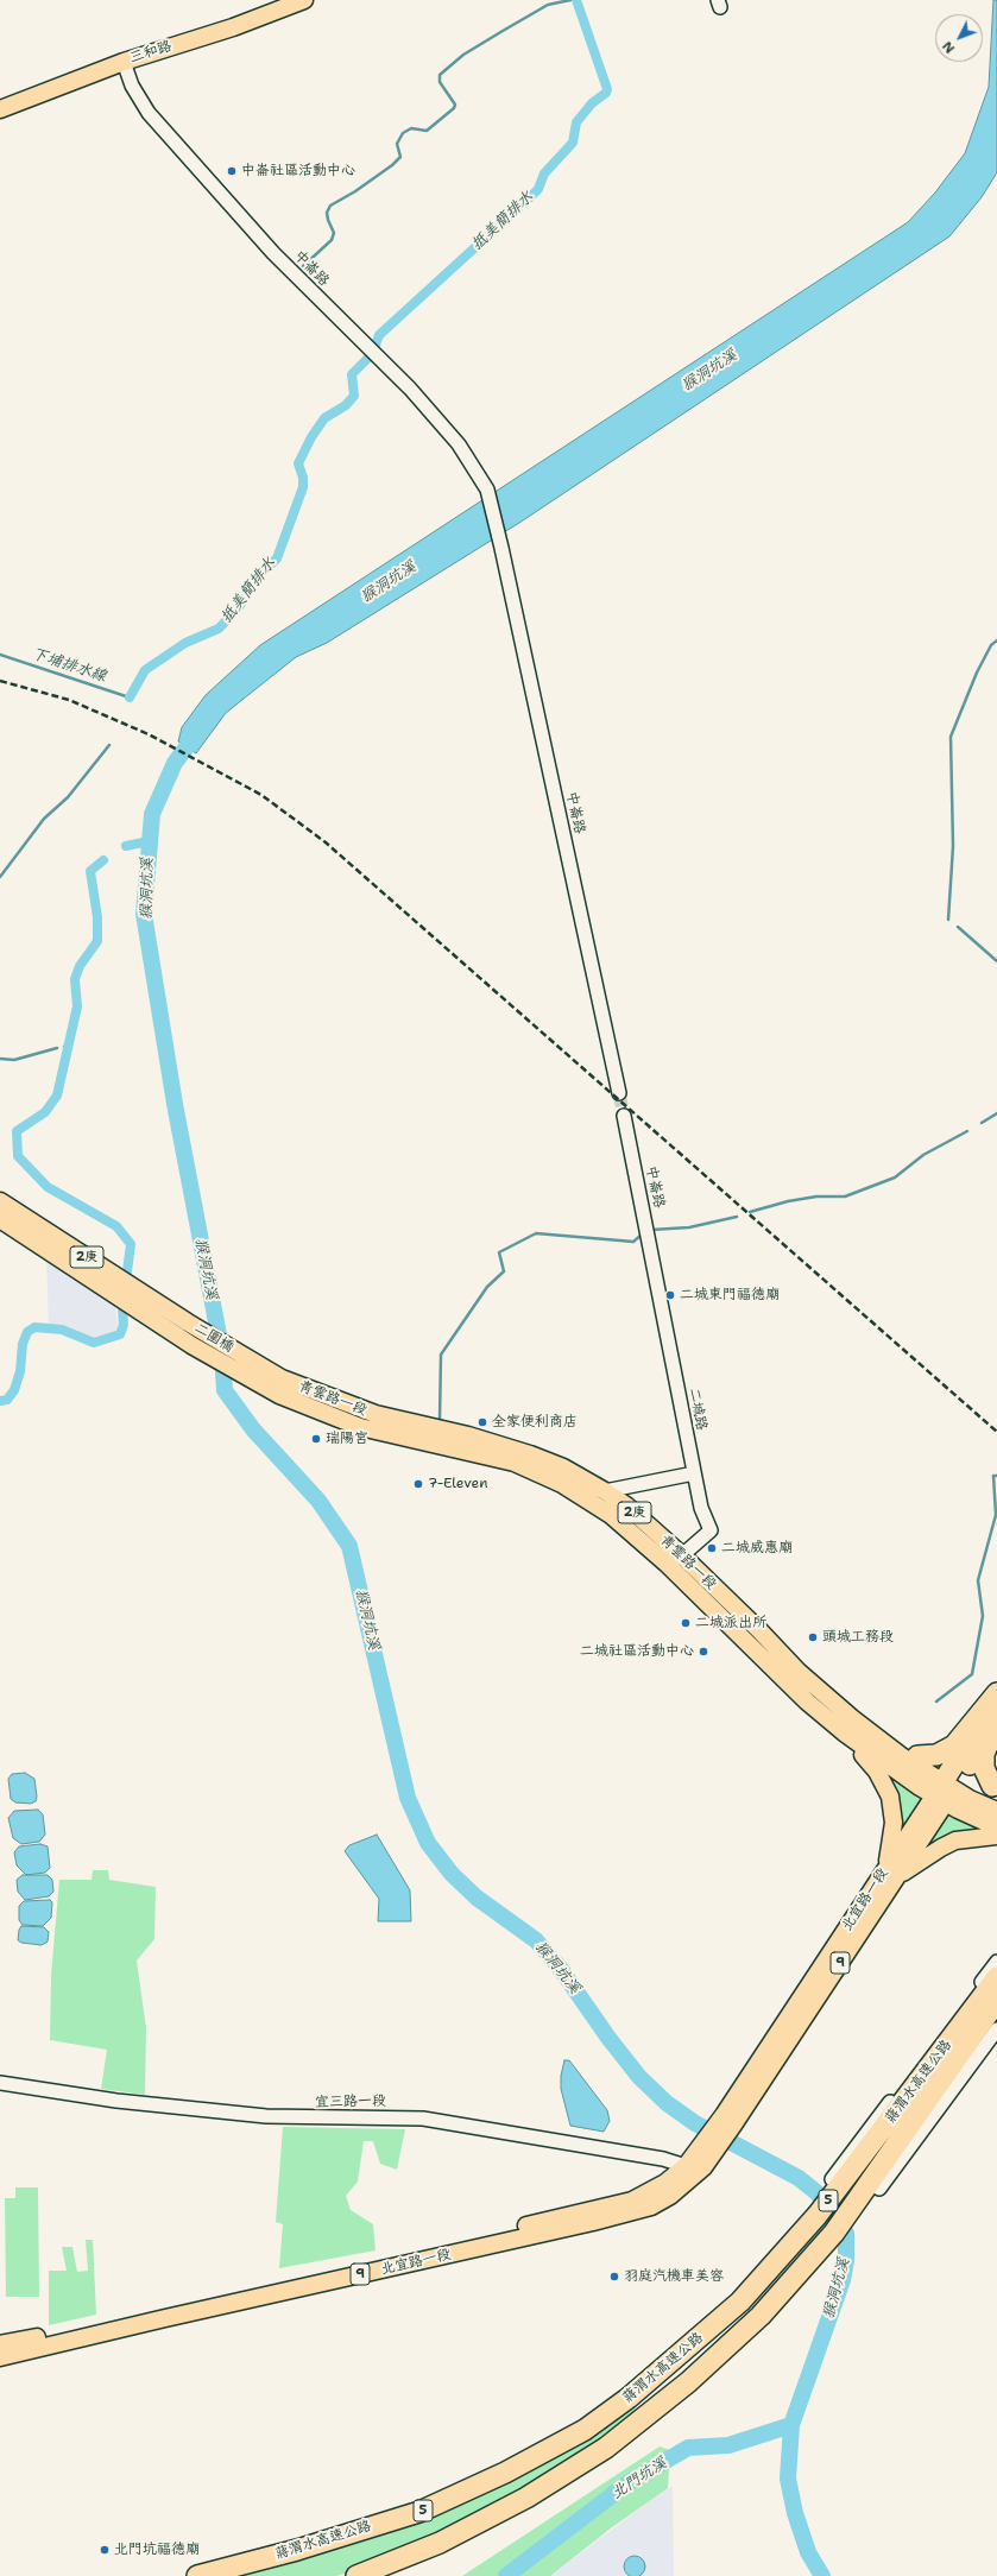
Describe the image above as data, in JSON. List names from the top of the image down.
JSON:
{
  "streets": {
    "highway": ["蔣渭水高速公路", "5"],
    "main road": [
      "三和路",
      "2庚",
      "二圍橋",
      "青雲路一段",
      "北宜路一段",
      "9"
    ],
    "street": ["中崙路", "二城路", "宜三路一段"]
  },
  "crossings": [
    ["三和路", "中崙路"],
    ["中崙路", "二城路"],
    ["二圍橋", "青雲路一段"],
    ["青雲路一段", "二城路"],
    ["青雲路一段", "北宜路一段"],
    ["北宜路一段", "宜三路一段"]
  ],
  "water": [
    "抵美簡排水",
    "猴洞坑溪",
    "下埔排水線",
    "北門坑溪"
  ],
  "places": [
    "中崙社區活動中心",
    "二城東門福德廟",
    "全家便利商店",
    "瑞陽宮",
    "7-Eleven",
    "二城威惠廟",
    "二城派出所",
    "頭城工務段",
    "二城社區活動中心",
    "羽庭汽機車美容",
    "北門坑福德廟"
  ],
  "north": "bottom left"
}
